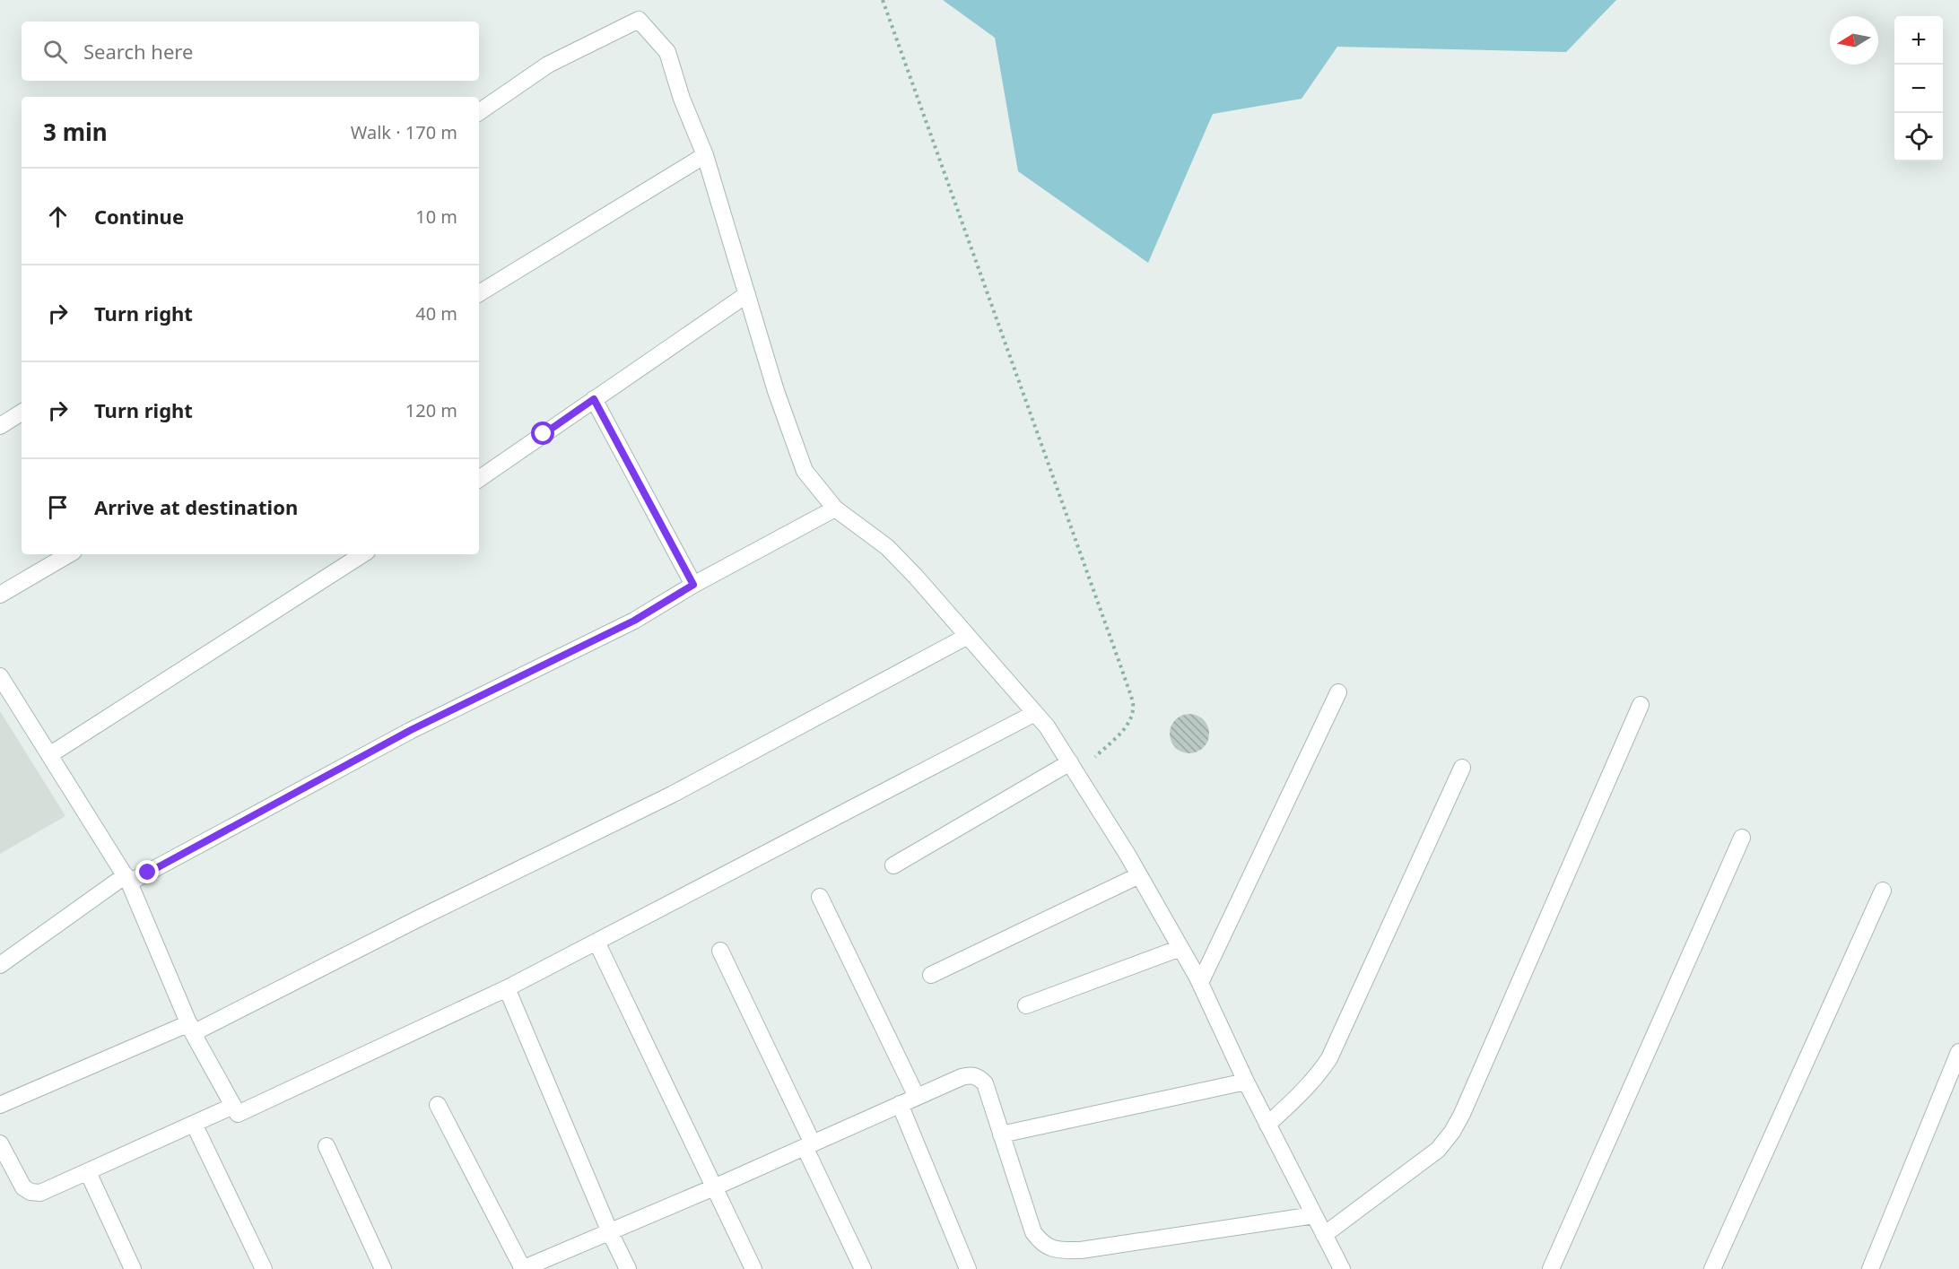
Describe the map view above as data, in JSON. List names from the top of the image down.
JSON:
{
  "north": "left",
  "page": {
    "map_buttons": ["+", "−"],
    "search": "Search here",
    "heading": ["3 min", "Walk · 170 m"],
    "list": [
      ["Continue", "10 m"],
      ["Turn right", "40 m"],
      ["Turn right", "120 m"],
      "Arrive at destination"
    ]
  }
}
